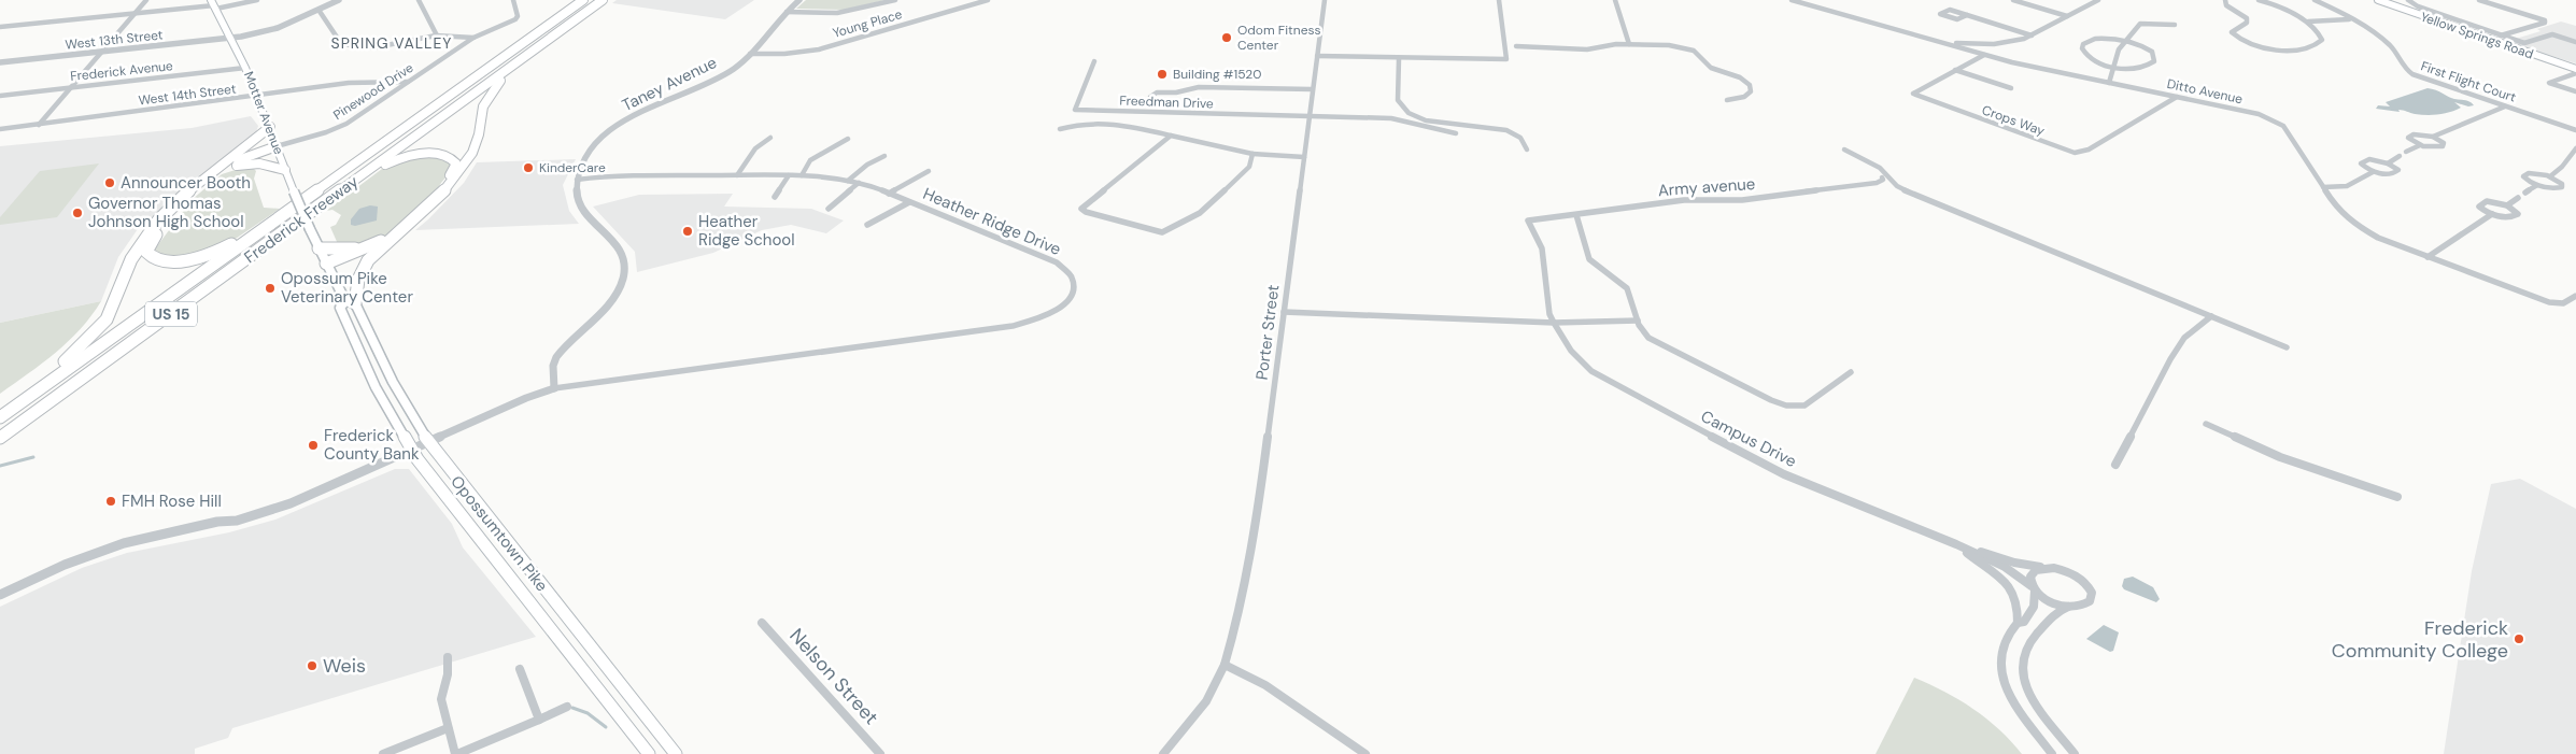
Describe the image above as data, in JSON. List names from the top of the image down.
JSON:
{
  "streets": {
    "highway": ["Frederick Freeway", "US 15"],
    "main road": ["Yellow Springs Road", "Motter Avenue", "Opossumtown Pike"],
    "street": [
      "Young Place",
      "West 13th Street",
      "Frederick Avenue",
      "First Flight Court",
      "Taney Avenue",
      "Pinewood Drive",
      "Ditto Avenue",
      "West 14th Street",
      "Freedman Drive",
      "Crops Way",
      "Army avenue",
      "Heather Ridge Drive",
      "Porter Street",
      "Campus Drive",
      "Nelson Street"
    ]
  },
  "crossings": [
    ["Young Place", "Taney Avenue"],
    ["West 13th Street", "Motter Avenue"],
    ["Frederick Avenue", "Motter Avenue"],
    ["Taney Avenue", "Heather Ridge Drive"],
    ["Pinewood Drive", "West 14th Street"],
    ["Pinewood Drive", "Motter Avenue"],
    ["Ditto Avenue", "Crops Way"],
    ["West 14th Street", "Motter Avenue"],
    ["Freedman Drive", "Porter Street"],
    ["Motter Avenue", "Opossumtown Pike"],
    ["Army avenue", "Campus Drive"]
  ],
  "districts": ["SPRING VALLEY"],
  "places": [
    "Odom Fitness Center",
    "Building #1520",
    "KinderCare",
    "Announcer Booth",
    "Governor Thomas Johnson High School",
    "Heather Ridge School",
    "Opossum Pike Veterinary Center",
    "Frederick County Bank",
    "FMH Rose Hill",
    "Frederick Community College",
    "Weis"
  ]
}
